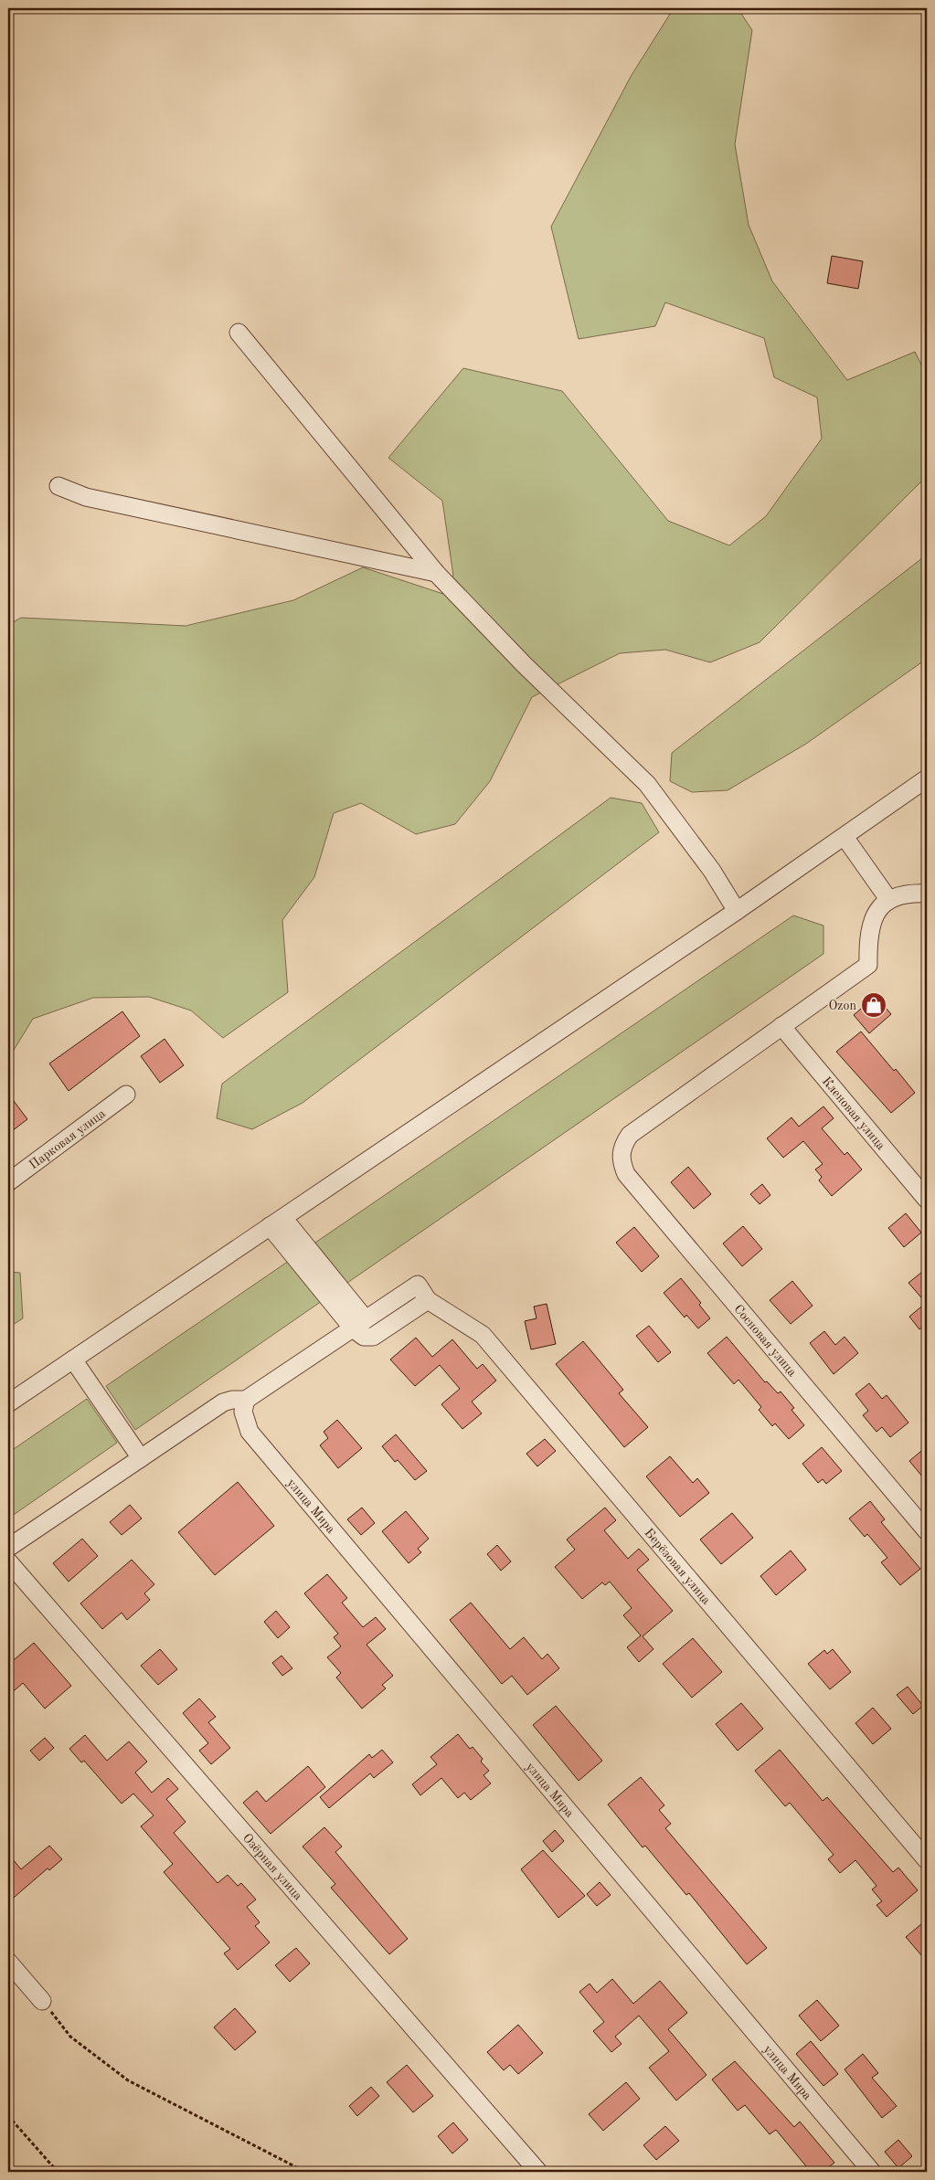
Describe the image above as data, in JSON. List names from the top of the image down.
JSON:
{
  "streets": {
    "street": [
      "Кленовая улица",
      "Парковая улица",
      "Сосновая улица",
      "улица Мира",
      "Берёзовая улица",
      "Озёрная улица"
    ]
  },
  "crossings": [
    ["Кленовая улица", "Сосновая улица"]
  ],
  "places": {
    "shop": ["Ozon"]
  }
}
